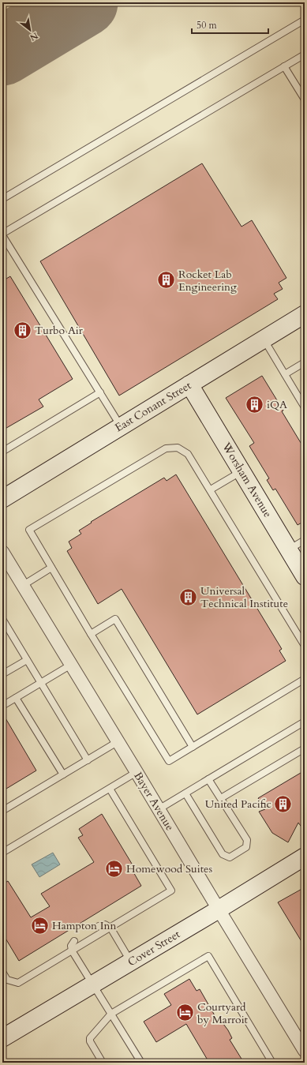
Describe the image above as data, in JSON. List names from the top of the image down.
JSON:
{
  "streets": {
    "street": [
      "East Conant Street",
      "Worsham Avenue",
      "Bayer Avenue",
      "Cover Street"
    ]
  },
  "crossings": [
    ["East Conant Street", "Worsham Avenue"],
    ["Bayer Avenue", "Cover Street"]
  ],
  "places": {
    "building": [
      "Rocket Lab Engineering",
      "Turbo Air",
      "iQA",
      "Universal Technical Institute",
      "United Pacific"
    ],
    "hotel": ["Homewood Suites", "Hampton Inn", "Courtyard by Marroit"]
  },
  "scale_bar": "50 m",
  "north": "bottom right"
}
